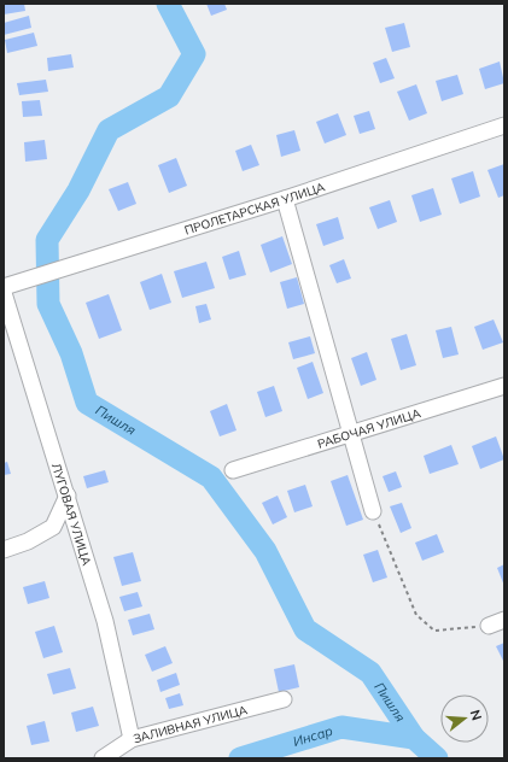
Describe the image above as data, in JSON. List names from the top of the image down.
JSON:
{
  "streets": {
    "street": [
      "ПРОЛЕТАРСКАЯ УЛИЦА",
      "РАБОЧАЯ УЛИЦА",
      "ЛУГОВАЯ УЛИЦА",
      "ЗАЛИВНАЯ УЛИЦА"
    ]
  },
  "crossings": [
    ["ЛУГОВАЯ УЛИЦА", "ЗАЛИВНАЯ УЛИЦА"]
  ],
  "water": ["Пишля", "Инсар"],
  "north": "right"
}
